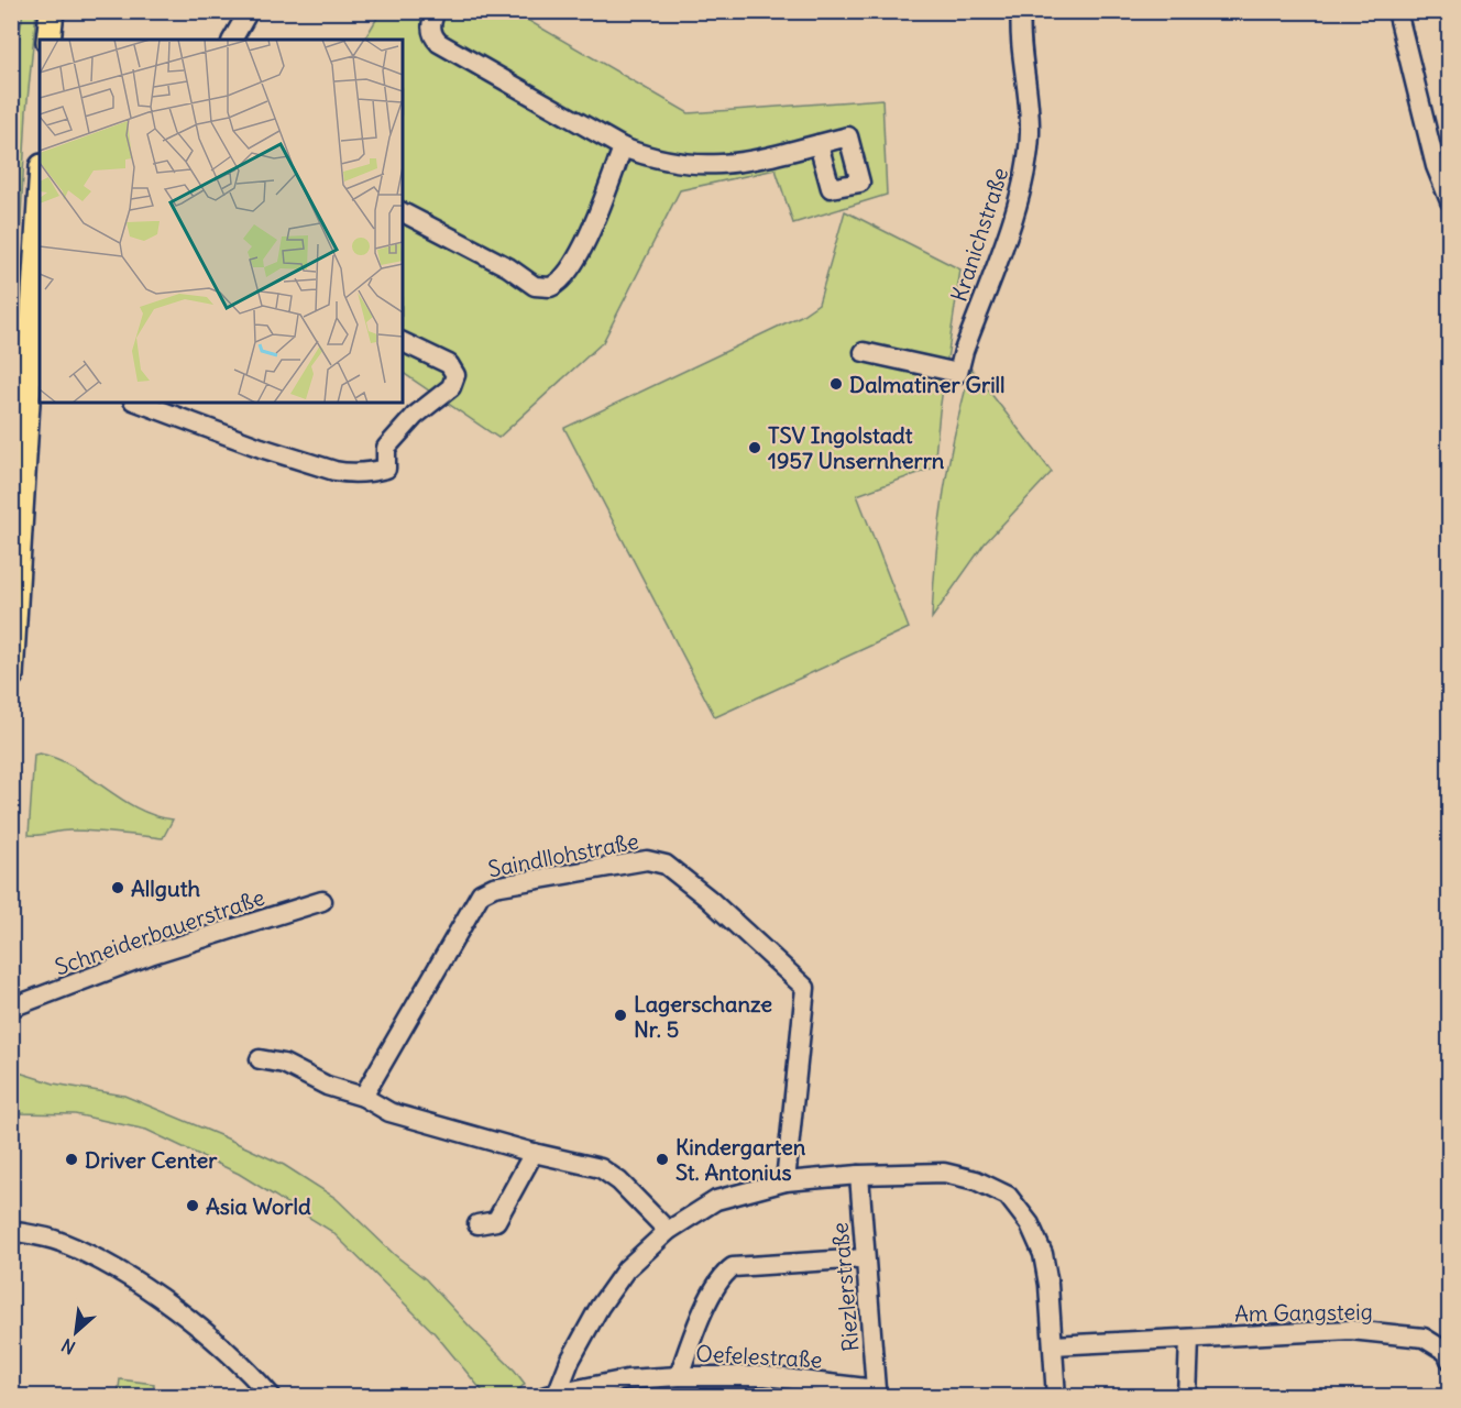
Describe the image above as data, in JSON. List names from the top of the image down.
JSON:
{
  "streets": {
    "street": [
      "Kranichstraße",
      "Saindllohstraße",
      "Schneiderbauerstraße",
      "Riezlerstraße",
      "Am Gangsteig",
      "Oefelestraße"
    ]
  },
  "crossings": [
    ["Riezlerstraße", "Oefelestraße"]
  ],
  "places": [
    "Dalmatiner Grill",
    "TSV Ingolstadt 1957 Unsernherrn",
    "Allguth",
    "Lagerschanze Nr. 5",
    "Driver Center",
    "Kindergarten St. Antonius",
    "Asia World"
  ],
  "north": "bottom left"
}
